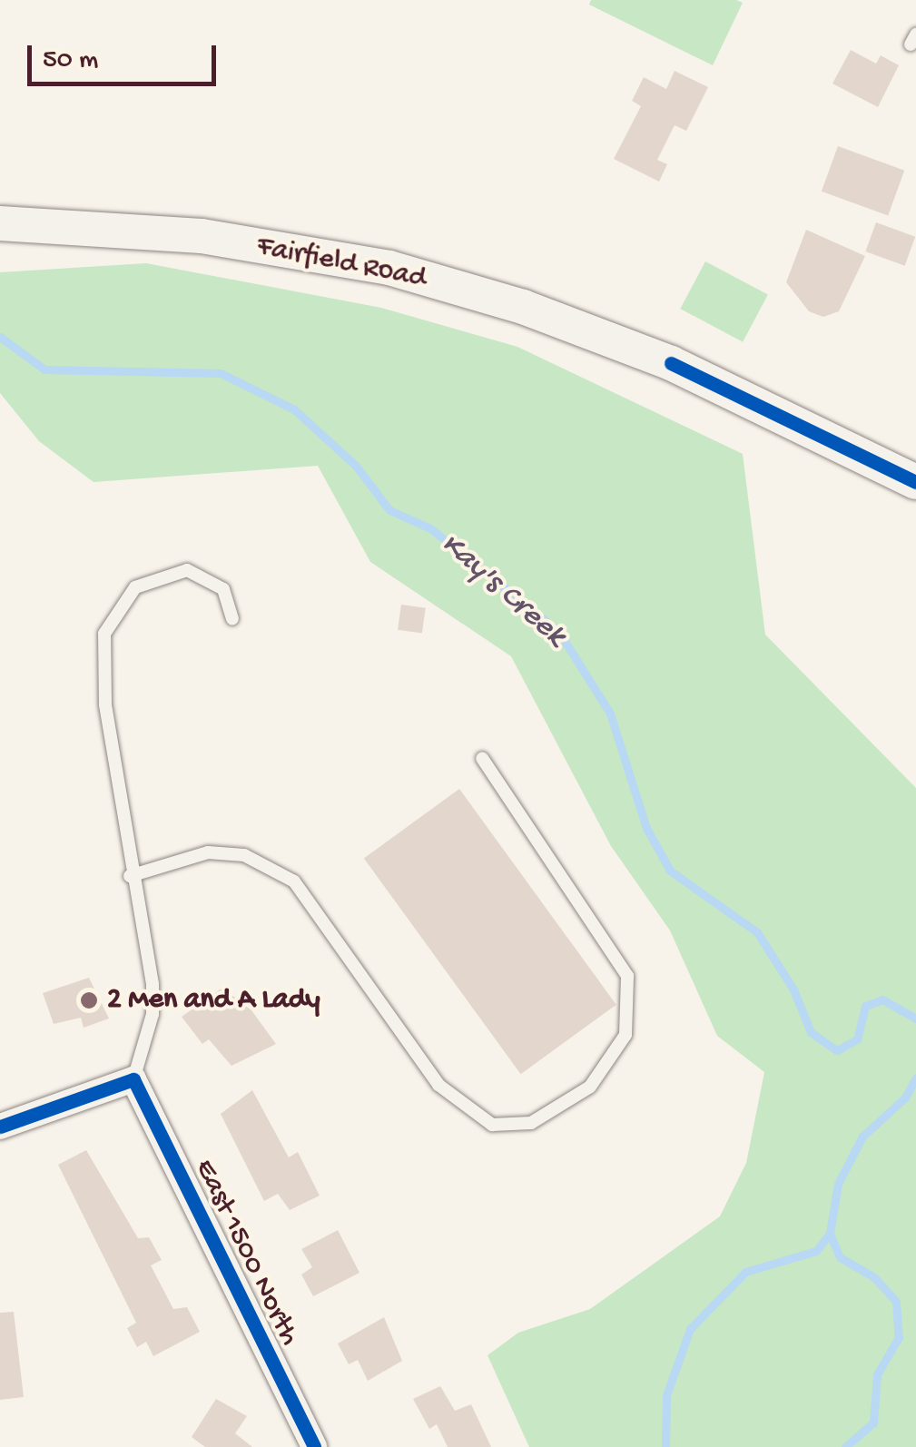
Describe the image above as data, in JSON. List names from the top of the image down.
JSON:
{
  "streets": {
    "main road": ["Fairfield Road"],
    "street": ["East 1500 North"]
  },
  "water": ["Kay's Creek"],
  "places": ["2 Men and A Lady"],
  "scale_bar": "50 m"
}
